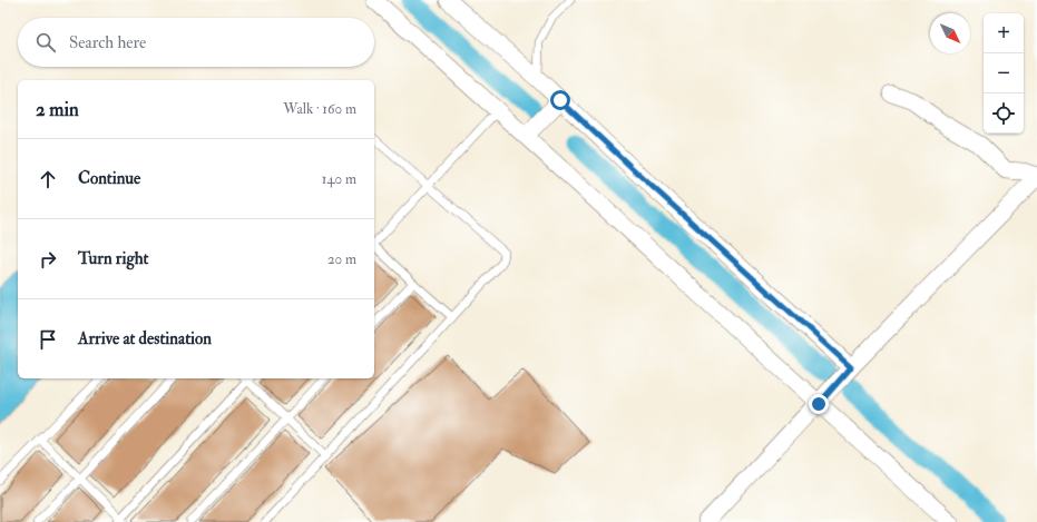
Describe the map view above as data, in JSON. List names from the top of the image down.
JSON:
{
  "north": "bottom right",
  "page": {
    "map_buttons": ["+", "−"],
    "search": "Search here",
    "heading": ["2 min", "Walk · 160 m"],
    "list": [
      ["Continue", "140 m"],
      ["Turn right", "20 m"],
      "Arrive at destination"
    ]
  }
}
